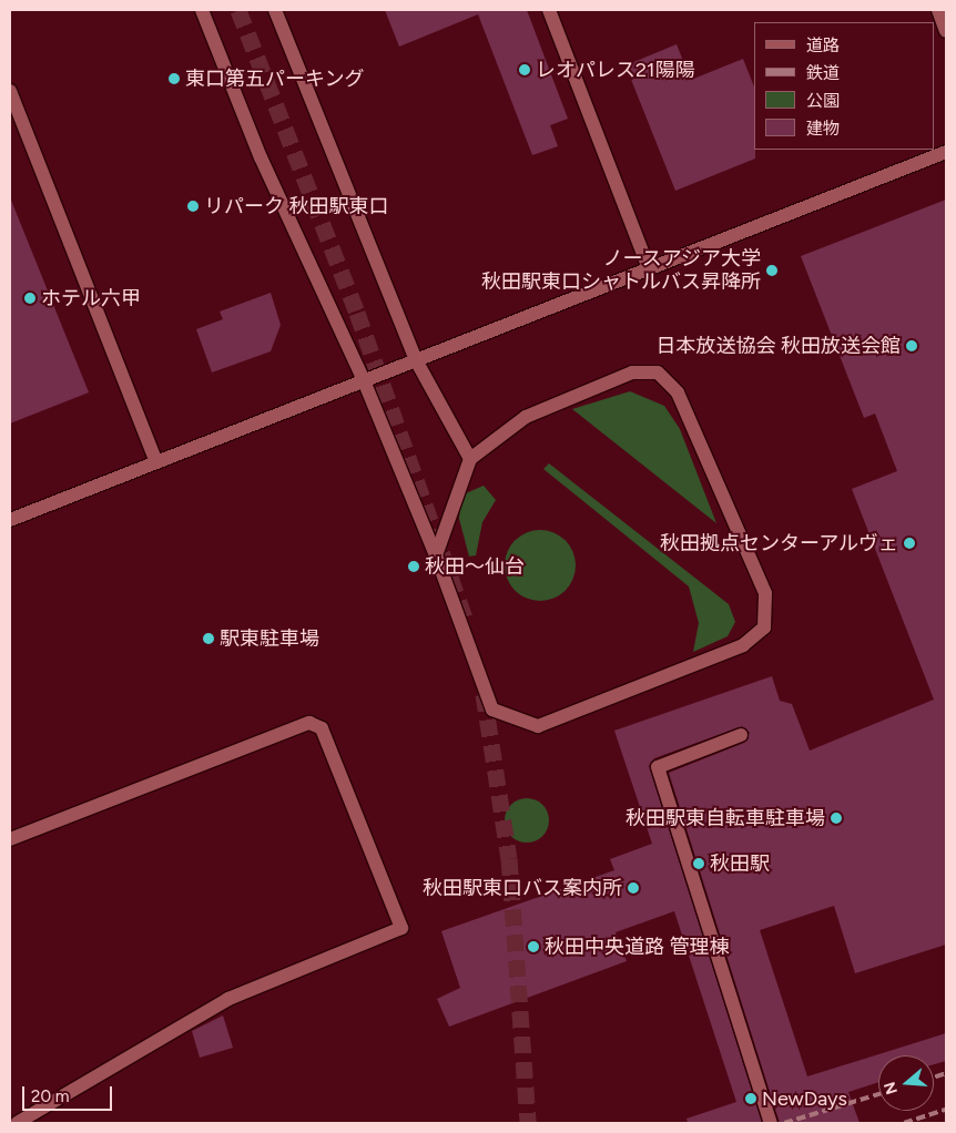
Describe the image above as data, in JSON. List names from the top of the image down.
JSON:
{
  "places": [
    "レオパレス21陽陽",
    "東口第五パーキング",
    "リパーク 秋田駅東口",
    "ノースアジア大学 秋田駅東口シャトルバス昇降所",
    "ホテル六甲",
    "日本放送協会 秋田放送会館",
    "秋田拠点センターアルヴェ",
    "秋田〜仙台",
    "駅東駐車場",
    "秋田駅東自転車駐車場",
    "秋田駅",
    "秋田駅東口バス案内所",
    "秋田中央道路 管理棟",
    "NewDays"
  ],
  "legend": [
    "道路",
    "鉄道",
    "公園",
    "建物"
  ],
  "scale_bar": "20 m",
  "north": "left"
}
